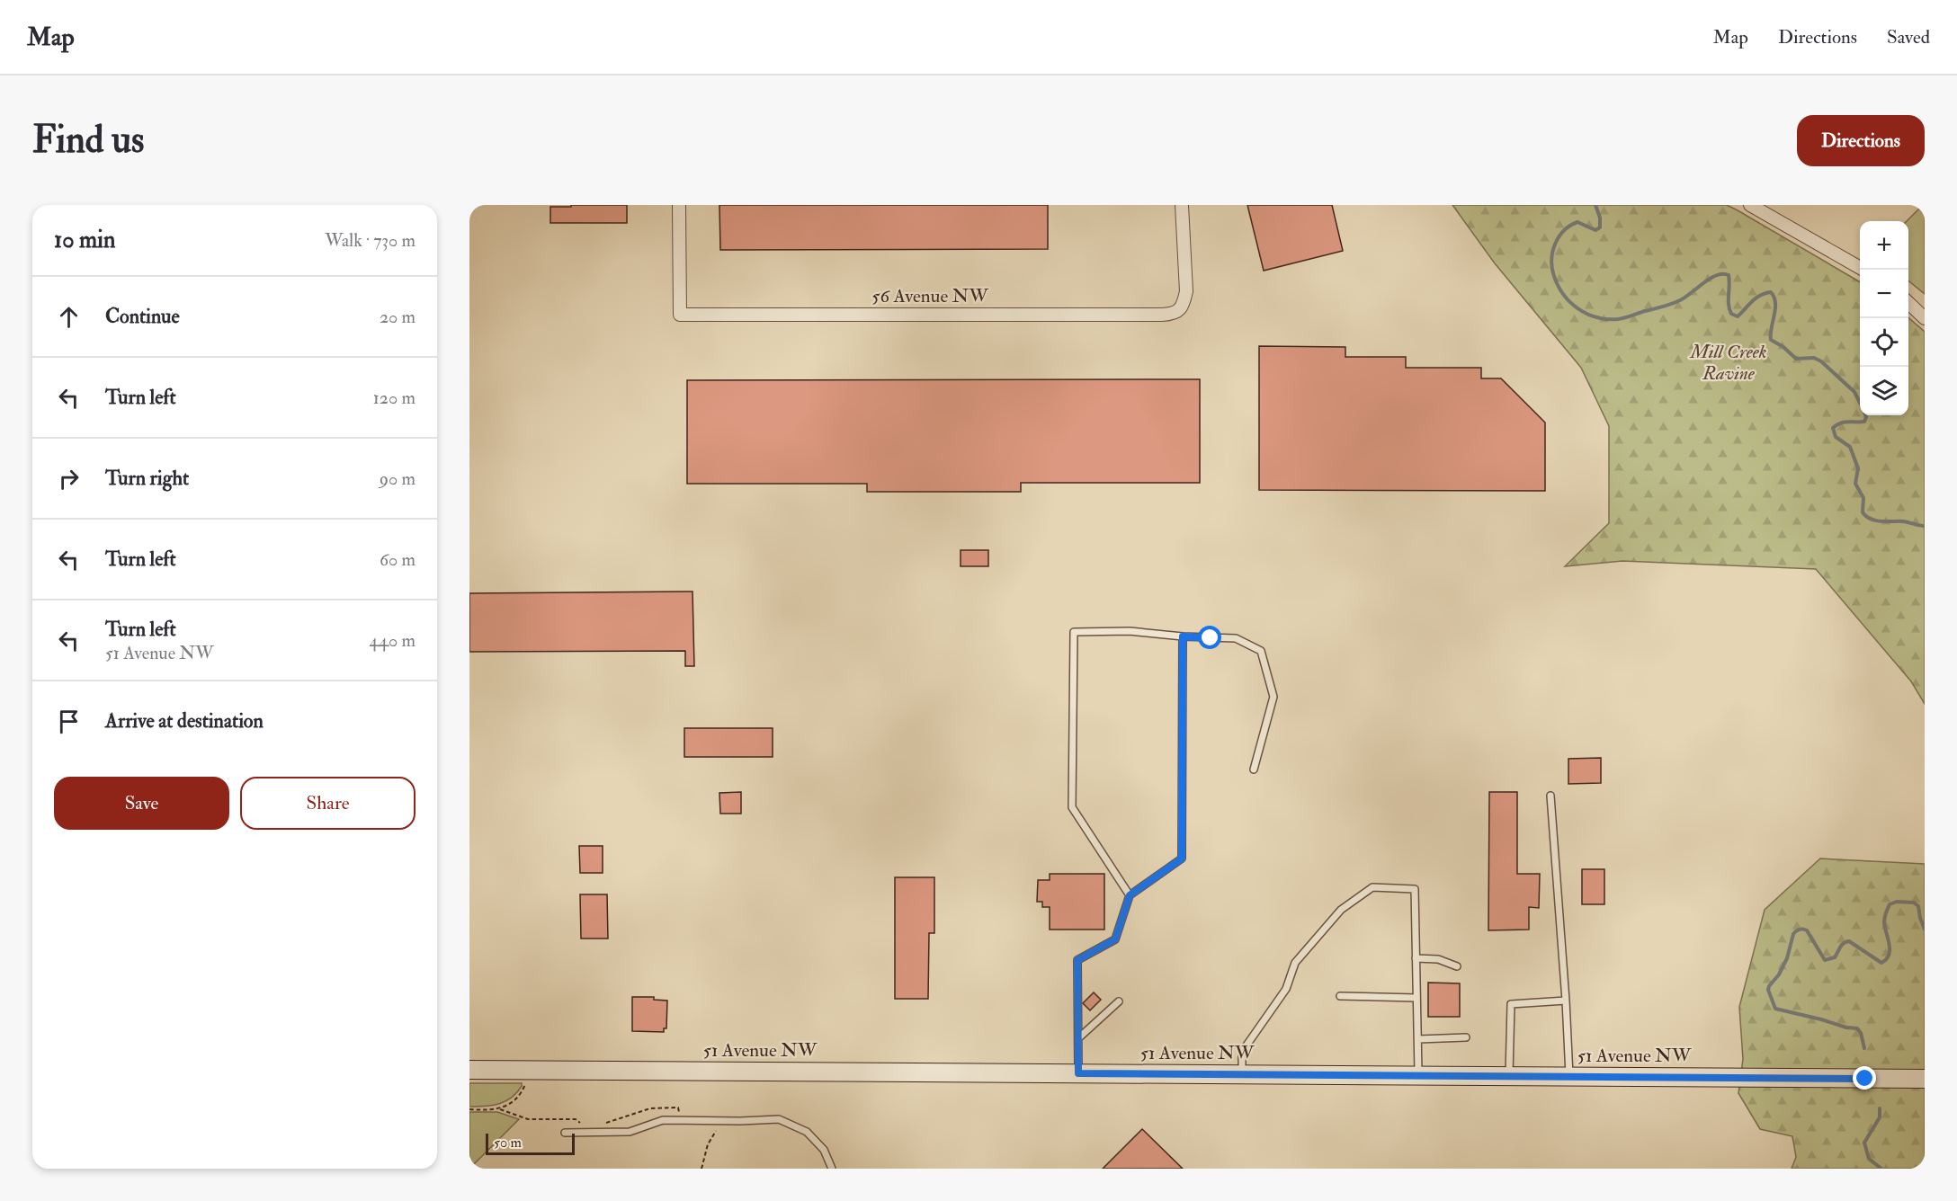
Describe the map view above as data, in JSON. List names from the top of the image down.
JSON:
{
  "streets": {
    "street": ["56 Avenue NW", "51 Avenue NW"]
  },
  "parks": ["Mill Creek Ravine"],
  "scale_bar": "50 m",
  "page": {
    "header": "Map",
    "nav": ["Map", "Directions", "Saved"],
    "buttons": [
      "Directions",
      ["Save", "Share"]
    ],
    "title": "Find us",
    "heading": ["10 min", "Walk · 730 m"],
    "map_buttons": ["+", "−"],
    "list": [
      ["Continue", "20 m"],
      ["Turn left", "120 m"],
      ["Turn right", "90 m"],
      ["Turn left", "60 m"],
      ["Turn left", "51 Avenue NW", "440 m"],
      "Arrive at destination"
    ],
    "scale": "50 m"
  }
}
